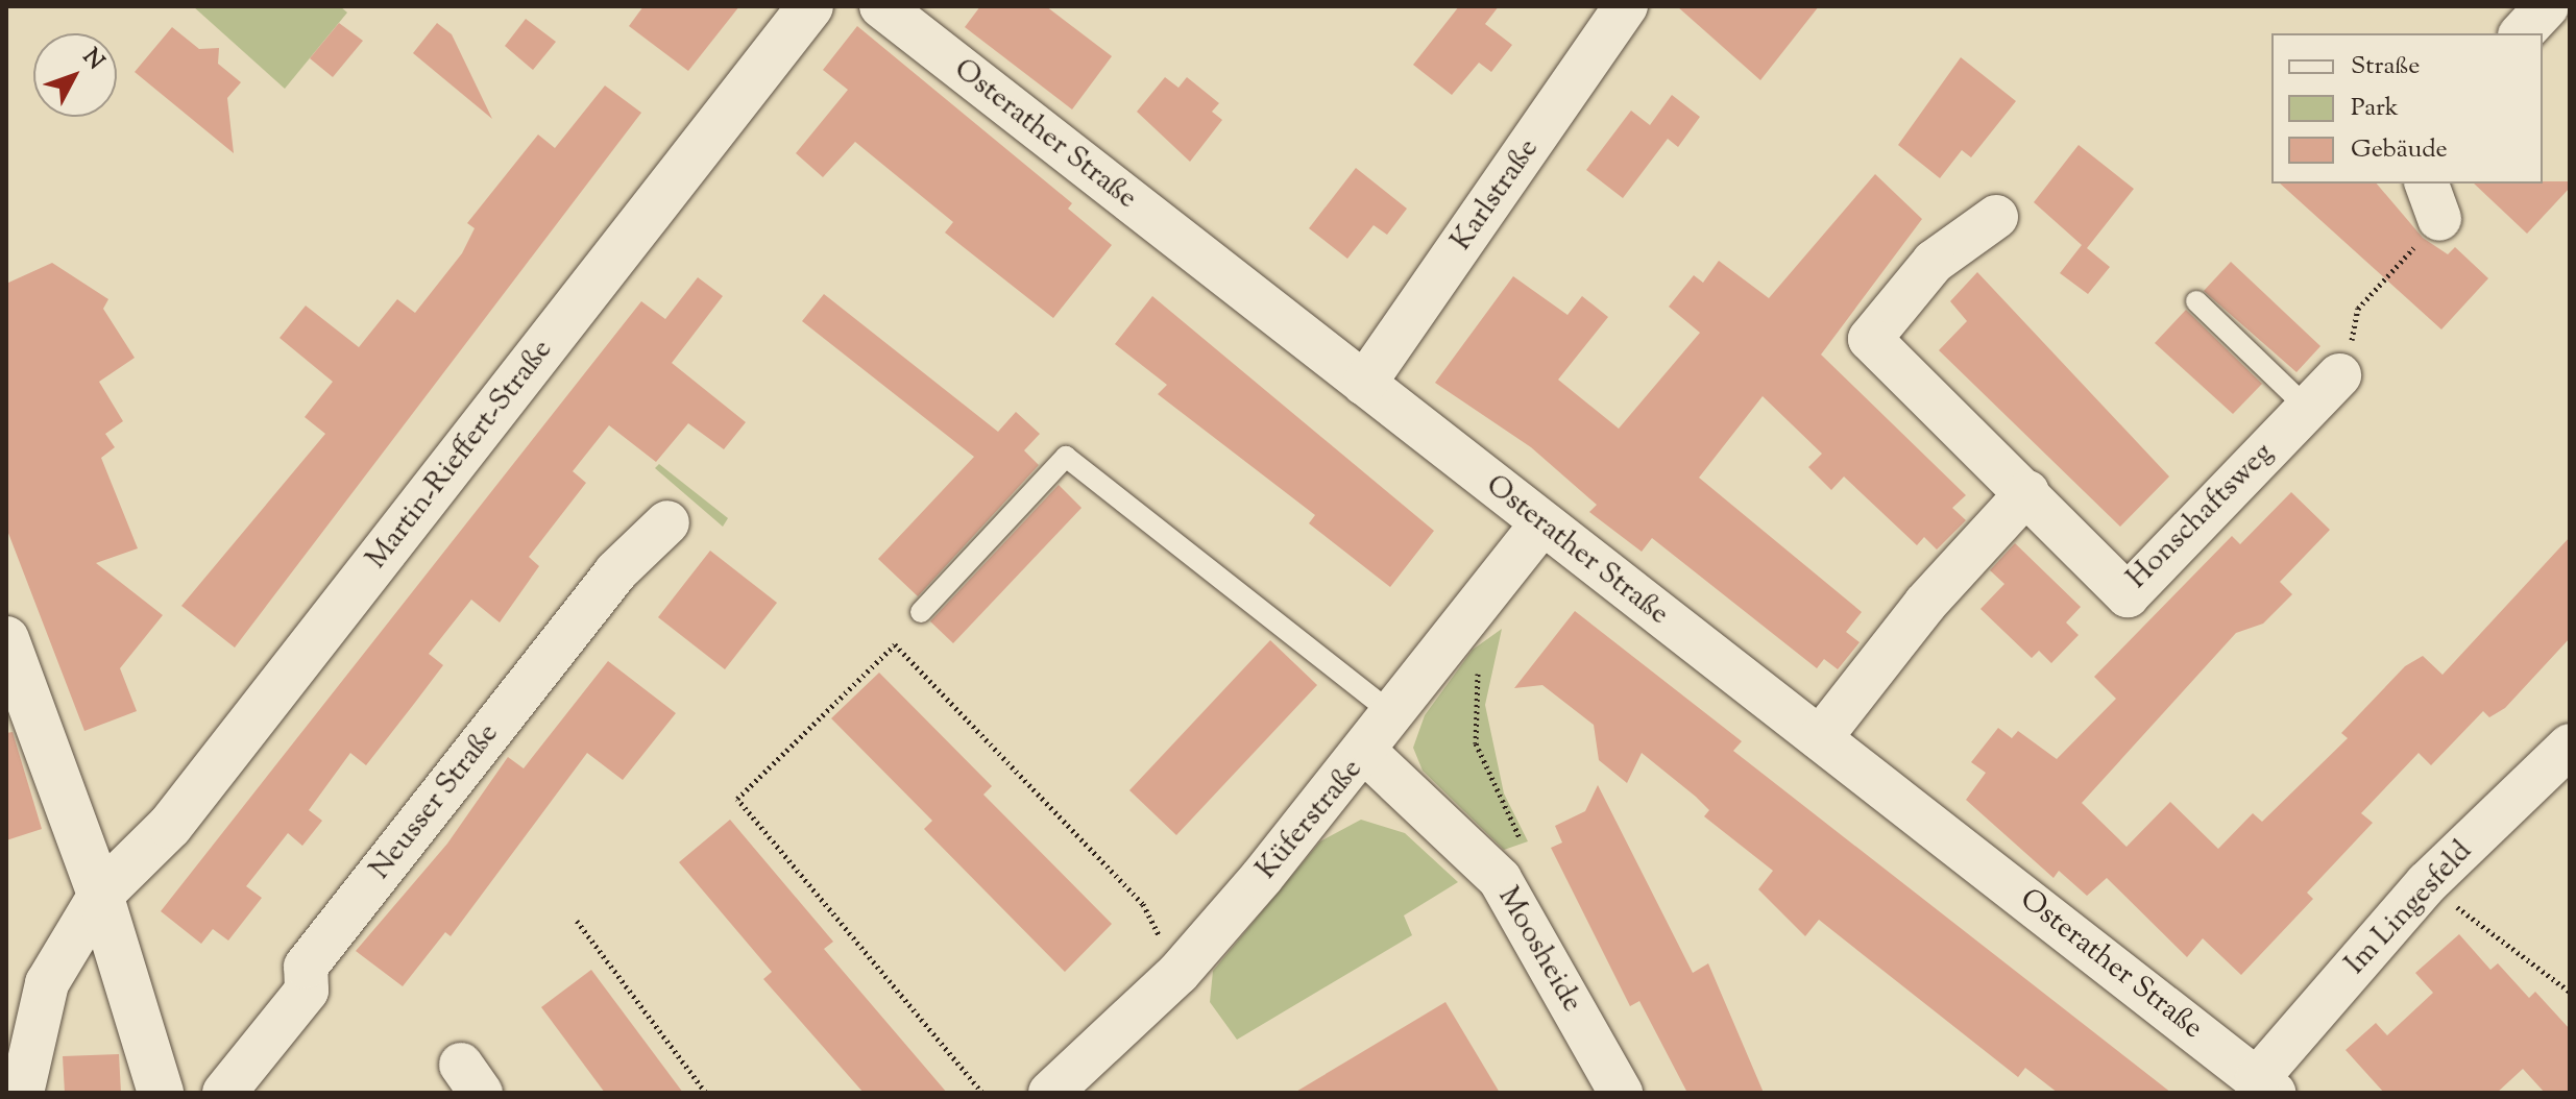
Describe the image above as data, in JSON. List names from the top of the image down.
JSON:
{
  "streets": {
    "street": [
      "Osterather Straße",
      "Karlstraße",
      "Martin-Rieffert-Straße",
      "Honschaftsweg",
      "Neusser Straße",
      "Küferstraße",
      "Im Lingesfeld",
      "Moosheide"
    ]
  },
  "crossings": [
    ["Osterather Straße", "Karlstraße"],
    ["Osterather Straße", "Küferstraße"],
    ["Osterather Straße", "Im Lingesfeld"],
    ["Küferstraße", "Moosheide"]
  ],
  "legend": ["Straße", "Park", "Gebäude"],
  "north": "top right"
}
